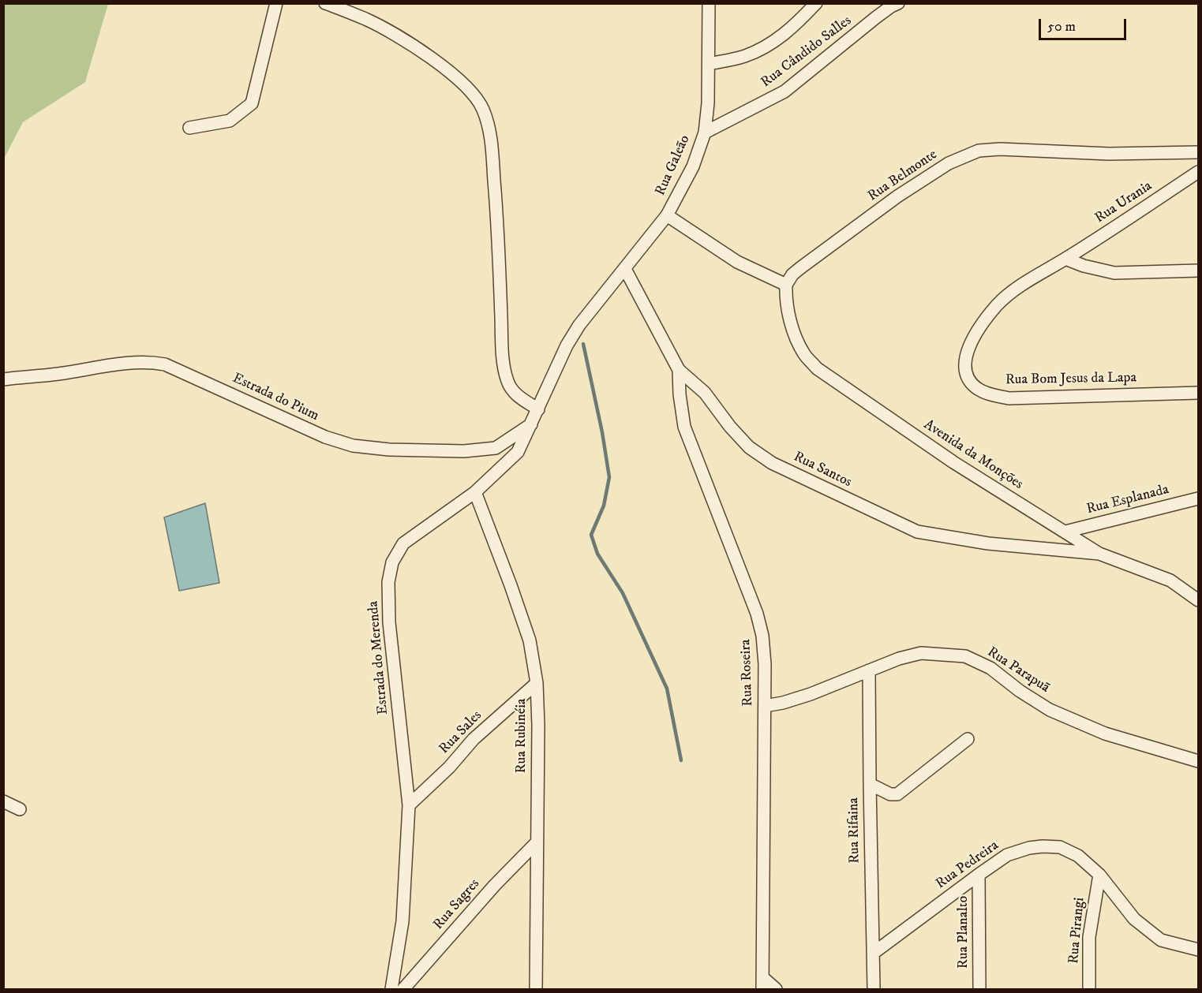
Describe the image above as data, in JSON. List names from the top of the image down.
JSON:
{
  "streets": {
    "street": [
      "Rua Cândido Salles",
      "Rua Galeão",
      "Rua Belmonte",
      "Rua Urania",
      "Rua Bom Jesus da Lapa",
      "Estrada do Pium",
      "Avenida da Monções",
      "Rua Santos",
      "Rua Esplanada",
      "Estrada do Merenda",
      "Rua Parapuã",
      "Rua Roseira",
      "Rua Sales",
      "Rua Rubinéia",
      "Rua Rifaina",
      "Rua Pedreira",
      "Rua Sagres",
      "Rua Pirangi",
      "Rua Planalto"
    ]
  },
  "crossings": [
    ["Rua Cândido Salles", "Rua Galeão"],
    ["Rua Galeão", "Rua Santos"],
    ["Rua Galeão", "Estrada do Merenda"],
    ["Rua Belmonte", "Avenida da Monções"],
    ["Rua Urania", "Rua Bom Jesus da Lapa"],
    ["Estrada do Pium", "Estrada do Merenda"],
    ["Avenida da Monções", "Rua Santos"],
    ["Avenida da Monções", "Rua Esplanada"],
    ["Rua Santos", "Estrada do Merenda"],
    ["Rua Santos", "Rua Roseira"],
    ["Estrada do Merenda", "Rua Sales"],
    ["Estrada do Merenda", "Rua Rubinéia"],
    ["Rua Parapuã", "Rua Roseira"],
    ["Rua Parapuã", "Rua Rifaina"],
    ["Rua Sales", "Rua Rubinéia"],
    ["Rua Rubinéia", "Rua Sagres"],
    ["Rua Rifaina", "Rua Pedreira"],
    ["Rua Pedreira", "Rua Pirangi"],
    ["Rua Pedreira", "Rua Planalto"]
  ],
  "scale_bar": "50 m"
}
